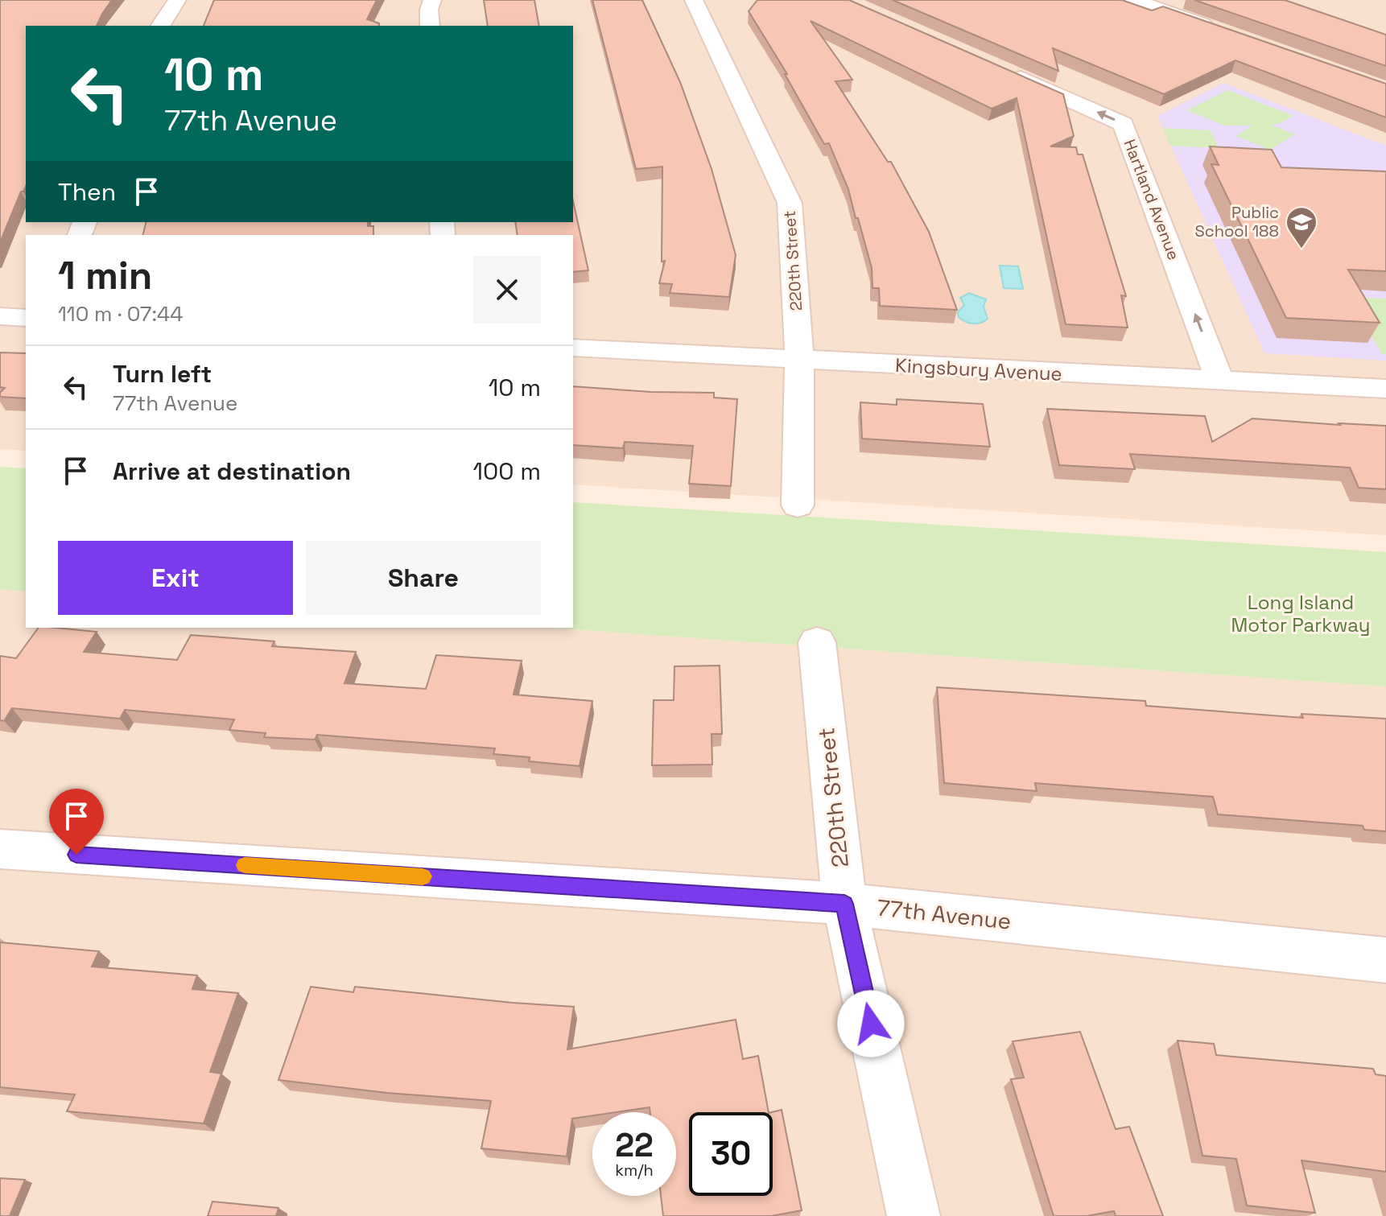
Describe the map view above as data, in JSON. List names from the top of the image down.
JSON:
{
  "streets": {
    "street": [
      "Hartland Avenue",
      "220th Street",
      "Kingsbury Avenue",
      "77th Avenue"
    ]
  },
  "crossings": [
    ["Hartland Avenue", "Kingsbury Avenue"],
    ["220th Street", "Kingsbury Avenue"],
    ["220th Street", "77th Avenue"]
  ],
  "one_way": ["Hartland Avenue"],
  "parks": ["Long Island Motor Parkway"],
  "places": {
    "school or university": ["Public School 188"]
  },
  "page": {
    "turn": ["10 m", "77th Avenue"],
    "then": "Then",
    "heading": ["1 min", "110 m · 07:44"],
    "list": [
      {
        "name": "Turn left",
        "note": "77th Avenue",
        "value": "10 m"
      },
      {
        "name": "Arrive at destination",
        "value": "100 m"
      }
    ],
    "buttons": ["Exit", "Share"],
    "speed": "22 km/h",
    "limit": "30"
  }
}
